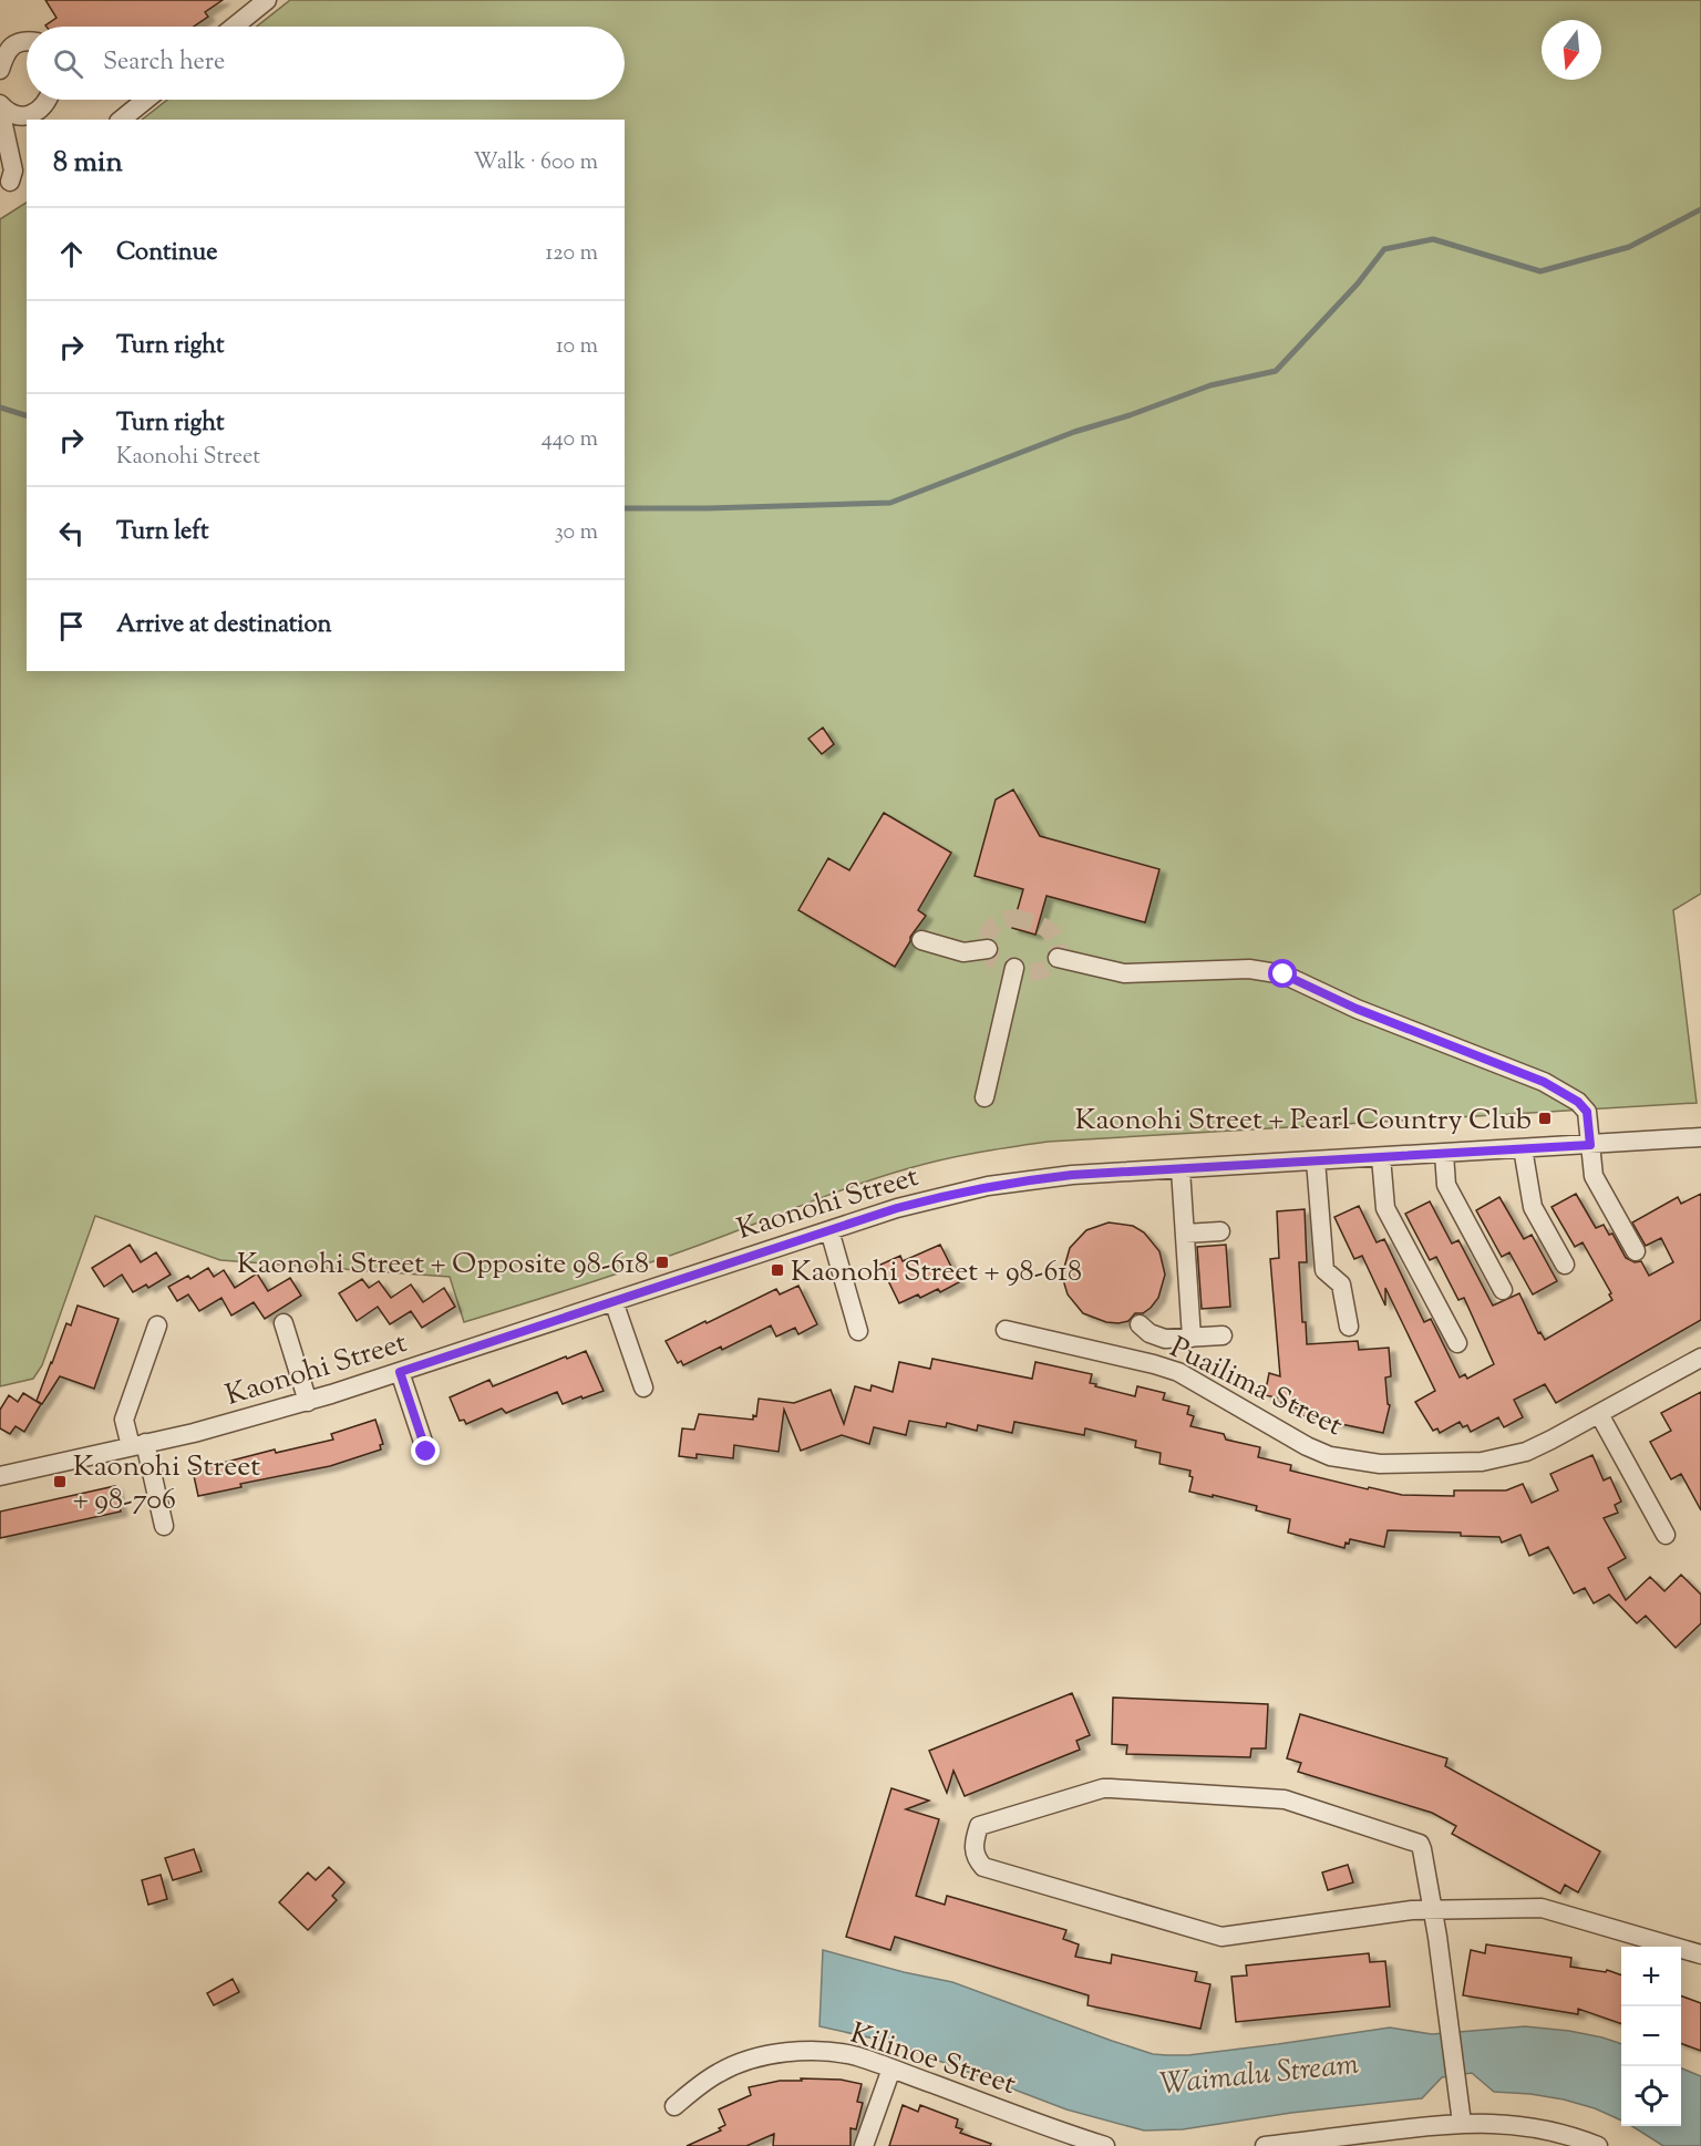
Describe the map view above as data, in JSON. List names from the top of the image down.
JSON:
{
  "streets": {
    "street": ["Kaonohi Street", "Puailima Street", "Kilinoe Street"]
  },
  "water": ["Waimalu Stream"],
  "places": {
    "transit": [
      "Kaonohi Street + Pearl Country Club",
      "Kaonohi Street + Opposite 98-618",
      "Kaonohi Street + 98-618",
      "Kaonohi Street + 98-706"
    ]
  },
  "north": "bottom",
  "page": {
    "search": "Search here",
    "heading": ["8 min", "Walk · 600 m"],
    "list": [
      ["Continue", "120 m"],
      ["Turn right", "10 m"],
      ["Turn right", "Kaonohi Street", "440 m"],
      ["Turn left", "30 m"],
      "Arrive at destination"
    ],
    "map_buttons": ["+", "−"]
  }
}
